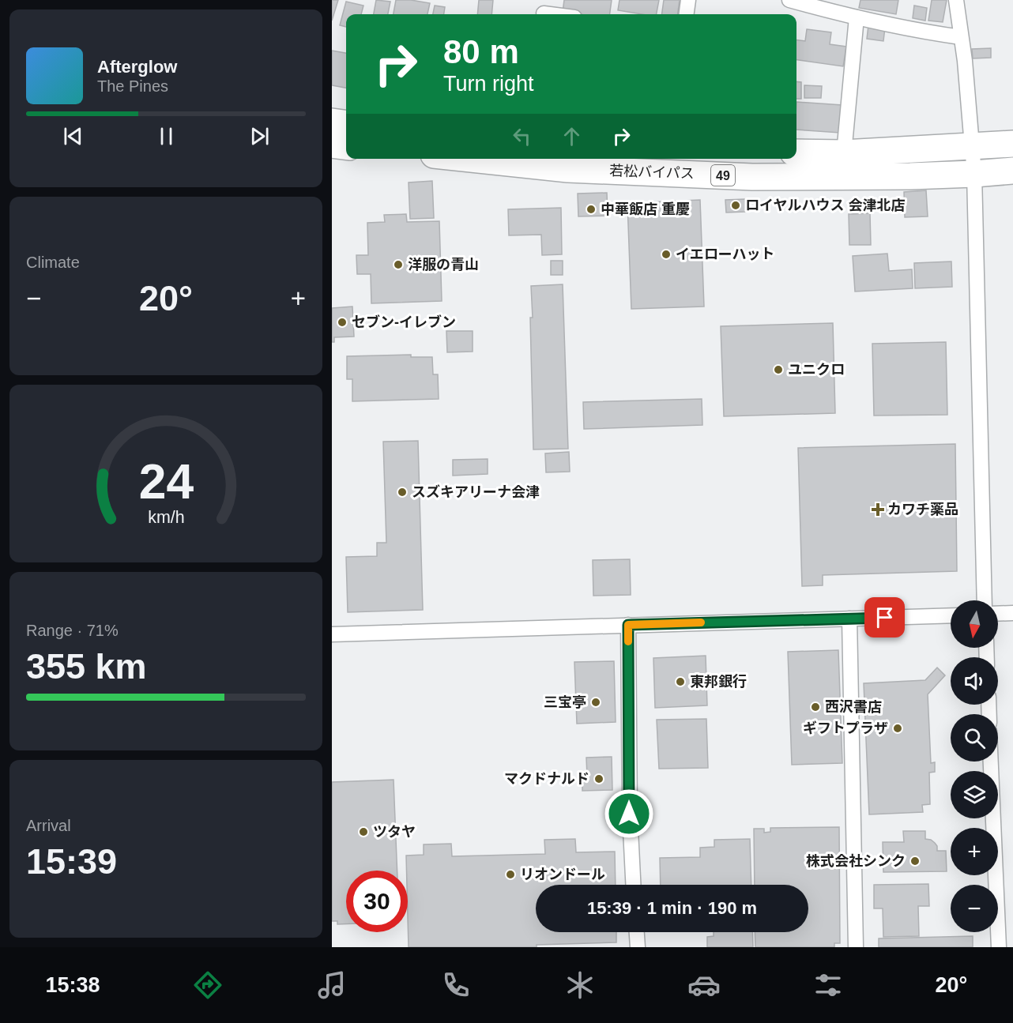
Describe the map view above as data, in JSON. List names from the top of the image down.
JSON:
{
  "streets": {
    "highway": ["若松バイパス", "49"]
  },
  "places": {
    "other": [
      "ロイヤルハウス 会津北店",
      "中華飯店 重慶",
      "イエローハット",
      "洋服の青山",
      "セブン-イレブン",
      "ユニクロ",
      "スズキアリーナ会津",
      "東邦銀行",
      "三宝亭",
      "西沢書店",
      "ギフトプラザ",
      "マクドナルド",
      "ツタヤ",
      "株式会社シンク",
      "リオンドール"
    ],
    "health": ["カワチ薬品"]
  },
  "north": "bottom",
  "page": {
    "turn": ["80 m", "Turn right"],
    "song": ["Afterglow", "The Pines"],
    "tile": [
      "Climate",
      ["Range · 71%", "355 km"],
      ["Arrival", "15:39"]
    ],
    "heat": ["−", "20°", "+"],
    "map_buttons": ["+", "−"],
    "limit": "30",
    "trip": "15:39 · 1 min · 190 m",
    "tabs": ["15:38", "20°"],
    "gauge": ["24", "km/h"]
  }
}
